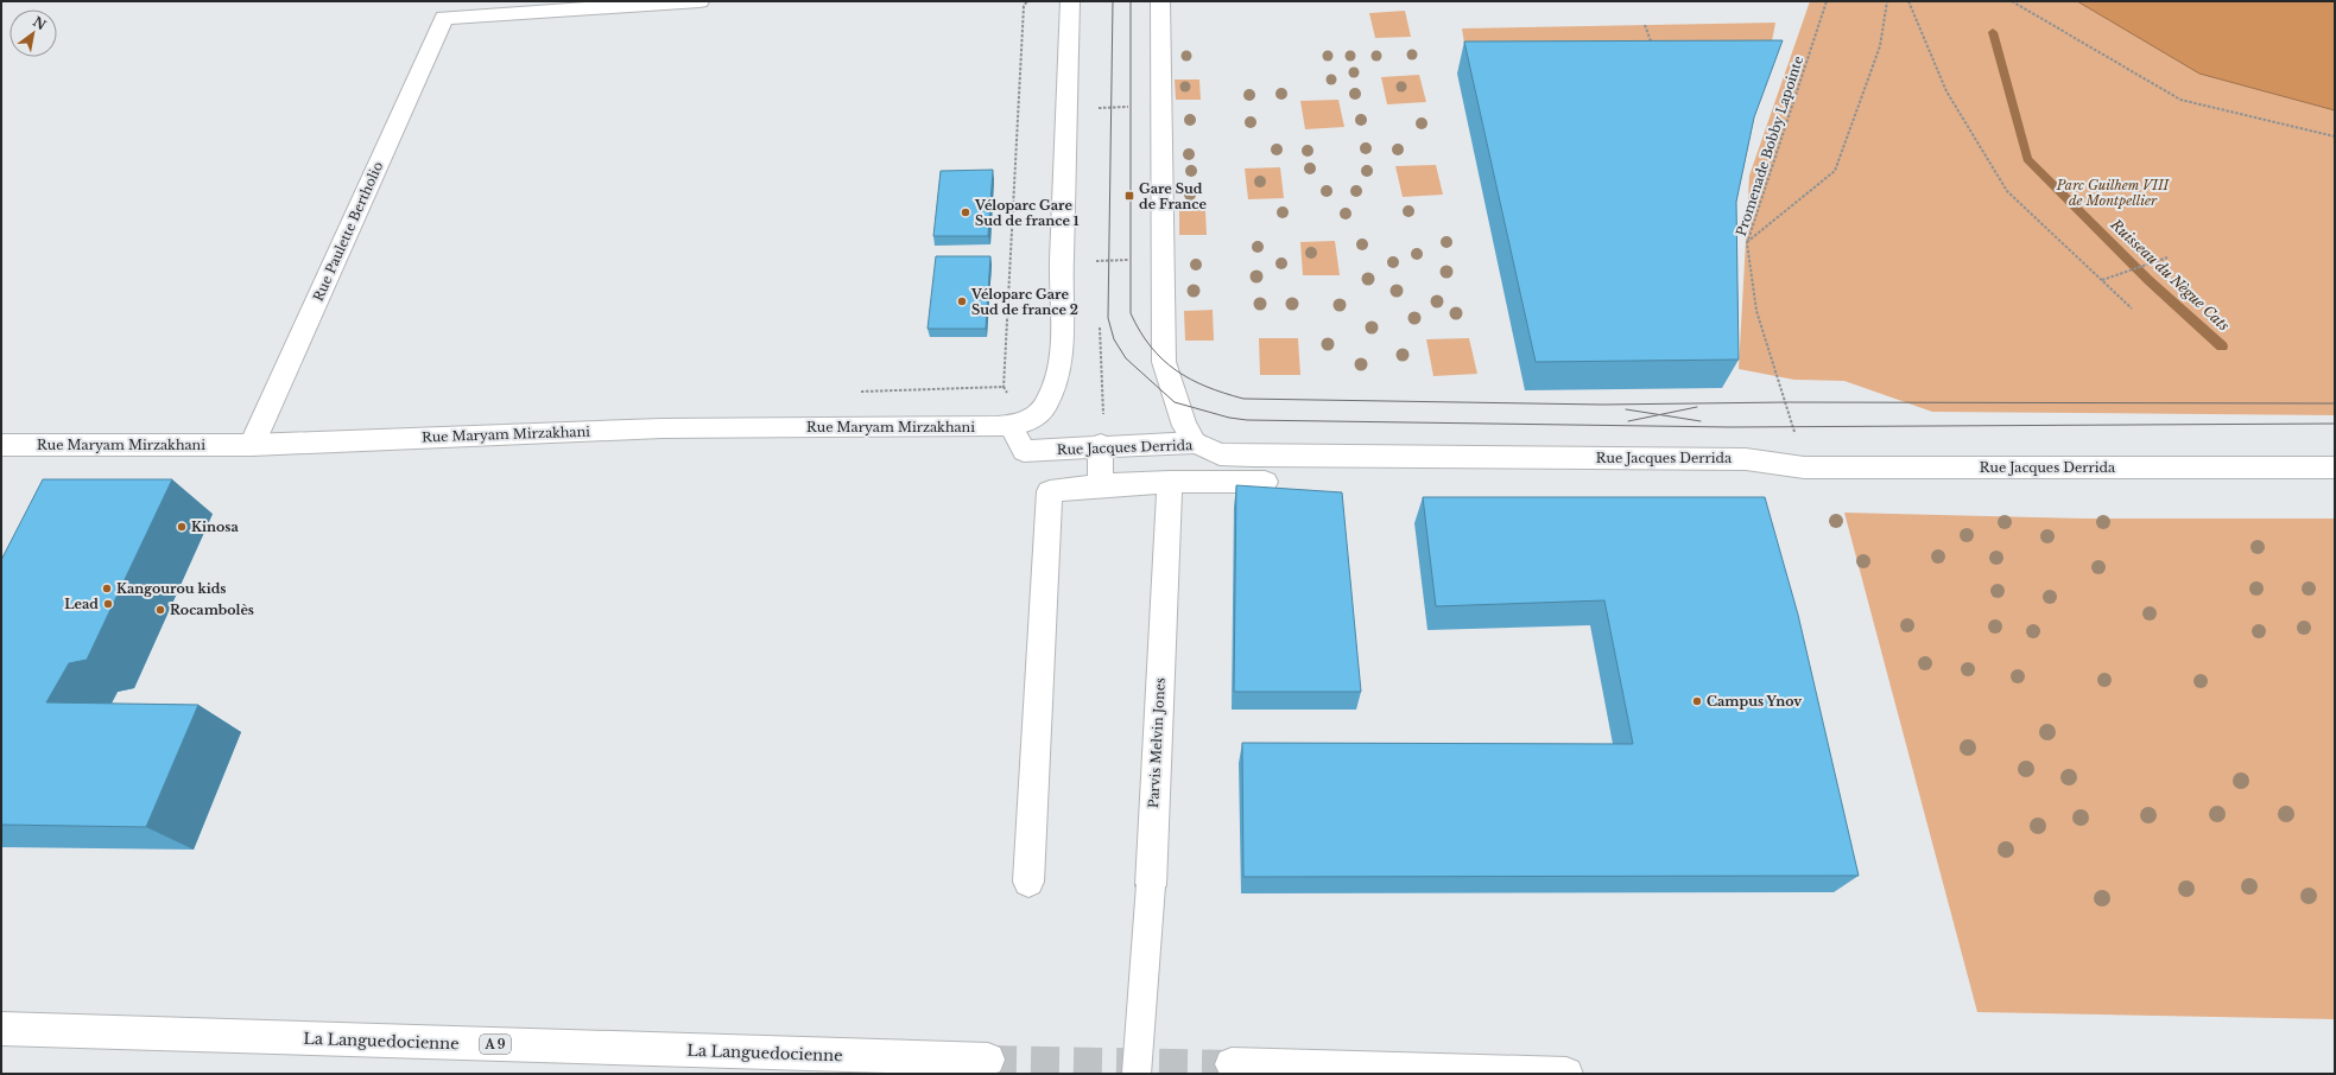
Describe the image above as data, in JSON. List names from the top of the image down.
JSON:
{
  "streets": {
    "main road": [
      "Rue Paulette Bertholio",
      "Rue Maryam Mirzakhani",
      "Rue Jacques Derrida",
      "Parvis Melvin Jones",
      "La Languedocienne",
      "A 9"
    ],
    "path": ["Promenade Bobby Lapointe"]
  },
  "crossings": [
    ["Promenade Bobby Lapointe", "Rue Jacques Derrida"],
    ["Rue Paulette Bertholio", "Rue Maryam Mirzakhani"],
    ["Rue Maryam Mirzakhani", "Rue Jacques Derrida"]
  ],
  "water": ["Ruisseau du Nègue Cats"],
  "parks": ["Parc Guilhem VIII de Montpellier"],
  "places": {
    "transit": ["Gare Sud de France"],
    "other": [
      "Véloparc Gare Sud de france 1",
      "Véloparc Gare Sud de france 2",
      "Kinosa",
      "Kangourou kids",
      "Lead",
      "Rocambolès",
      "Campus Ynov"
    ]
  },
  "north": "top right"
}
